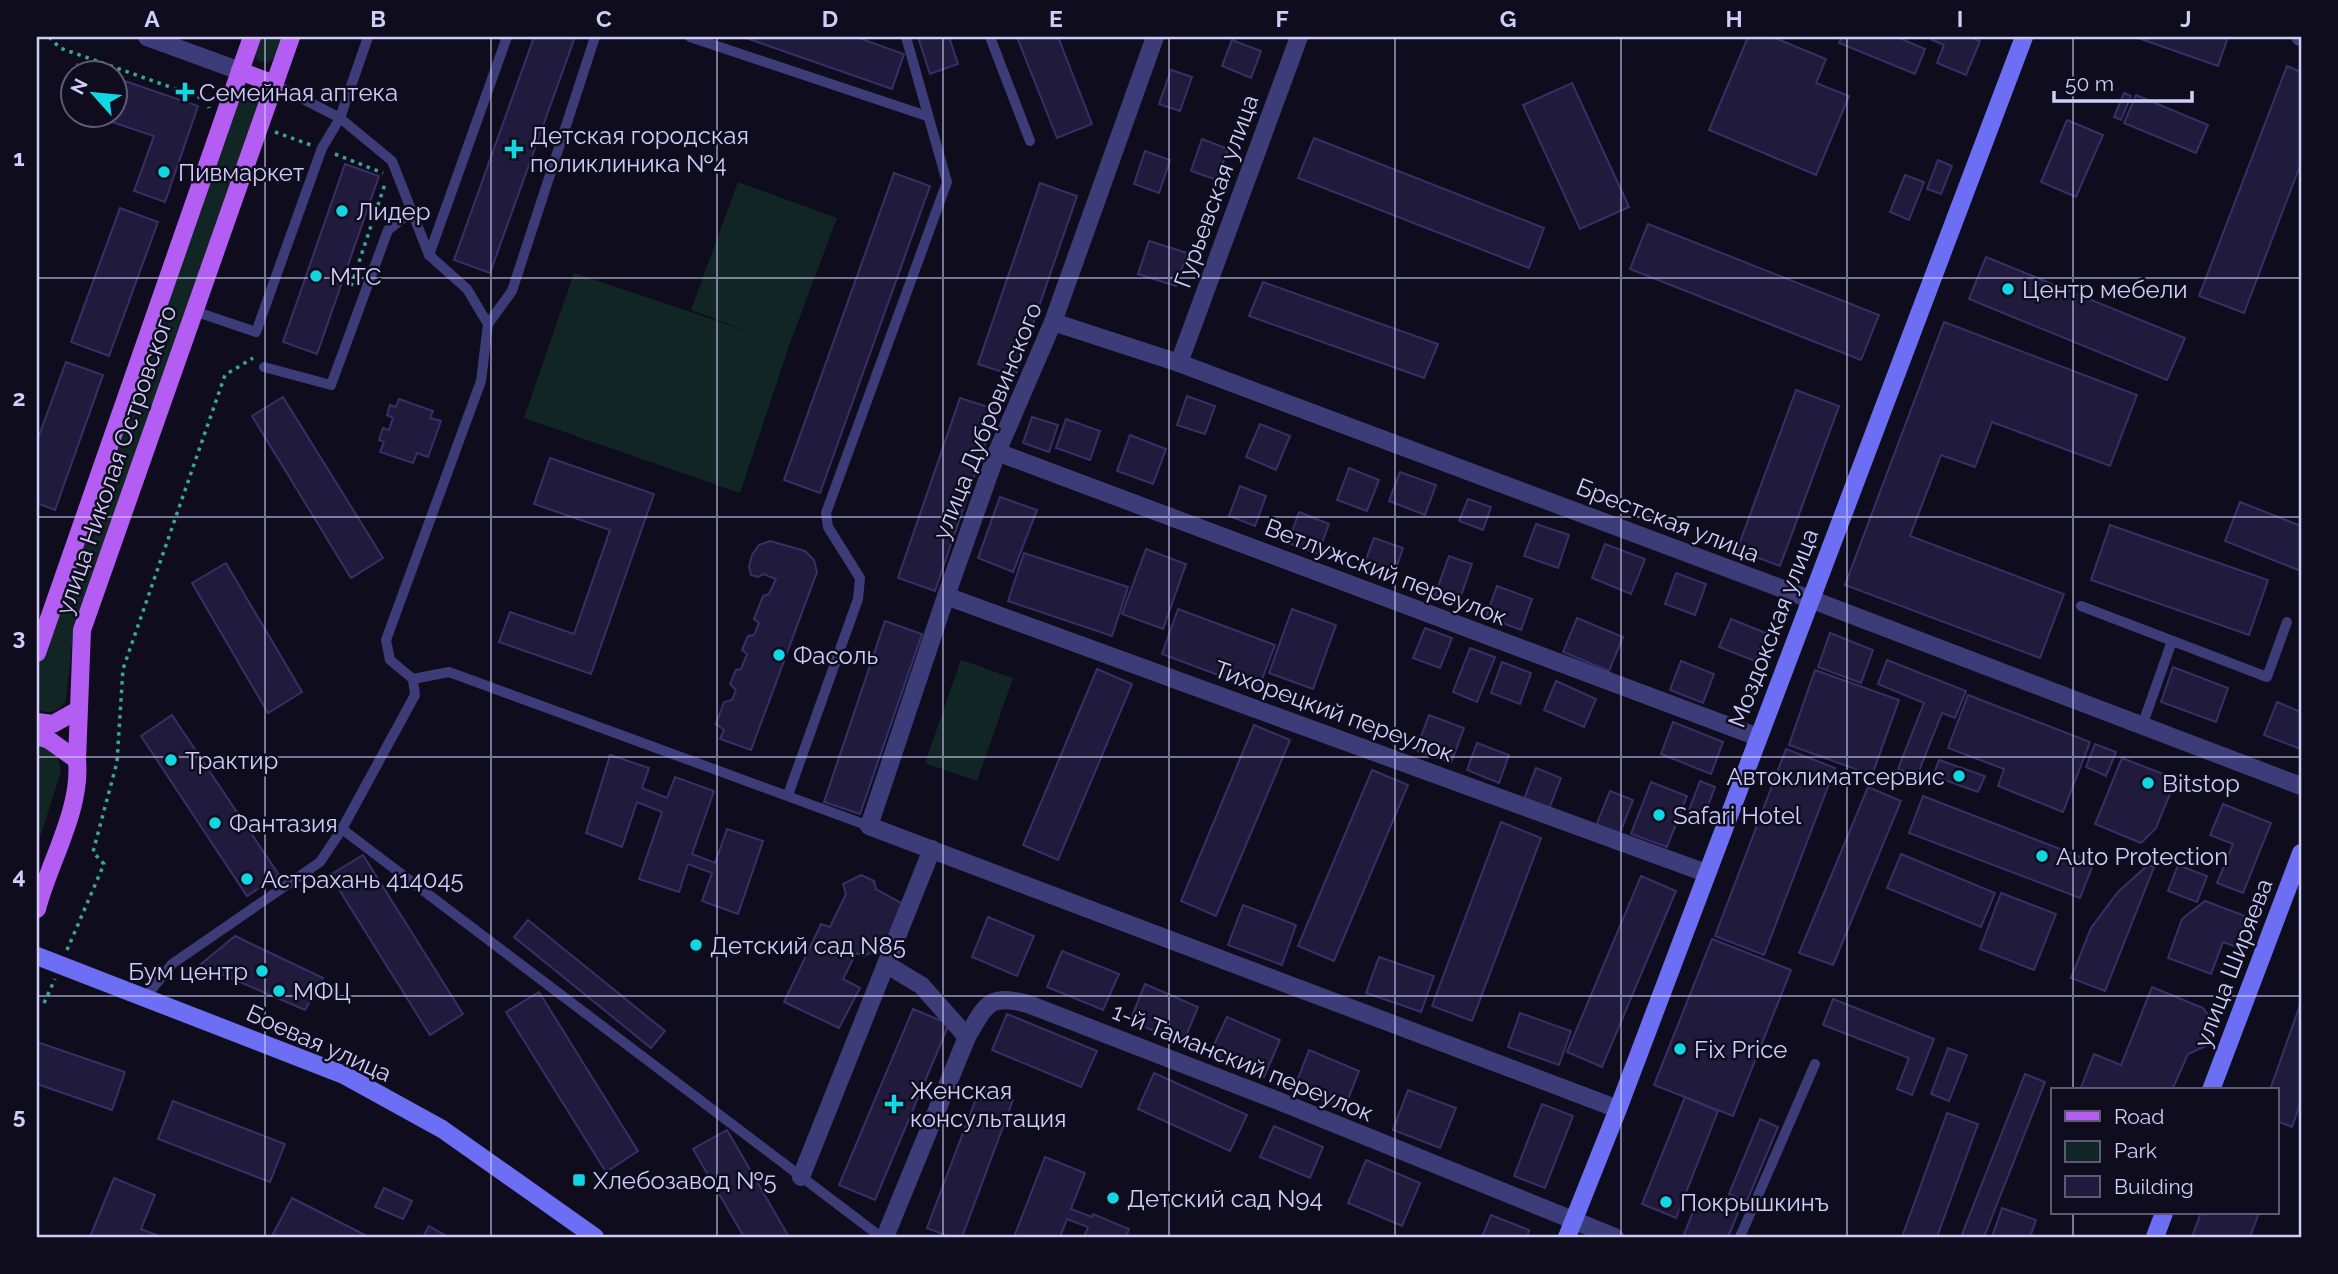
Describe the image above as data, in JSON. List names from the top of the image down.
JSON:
{
  "streets": {
    "main road": [
      "улица Николая Островского",
      "Моздокская улица",
      "улица Ширяева",
      "Боевая улица"
    ],
    "street": [
      "Гурьевская улица",
      "улица Дубровинского",
      "Брестская улица",
      "Ветлужский переулок",
      "Тихорецкий переулок",
      "1-й Таманский переулок"
    ]
  },
  "crossings": [
    ["Гурьевская улица", "Брестская улица"],
    ["улица Дубровинского", "Брестская улица"],
    ["улица Дубровинского", "Ветлужский переулок"],
    ["улица Дубровинского", "Тихорецкий переулок"],
    ["Брестская улица", "Моздокская улица"],
    ["Ветлужский переулок", "Моздокская улица"],
    ["Моздокская улица", "Тихорецкий переулок"],
    ["Моздокская улица", "1-й Таманский переулок"]
  ],
  "places": {
    "health": ["Семейная аптека", "Детская городская поликлиника №4", "Женская консультация"],
    "other": [
      "Пивмаркет",
      "Лидер",
      "МТС",
      "Центр мебели",
      "Фасоль",
      "Трактир",
      "Автоклиматсервис",
      "Bitstop",
      "Safari Hotel",
      "Фантазия",
      "Auto Protection",
      "Астрахань 414045",
      "Детский сад N85",
      "Бум центр",
      "МФЦ",
      "Fix Price",
      "Детский сад N94",
      "Покрышкинъ"
    ],
    "transit": ["Хлебозавод №5"]
  },
  "legend": ["Road", "Park", "Building"],
  "scale_bar": "50 m",
  "north": "top left",
  "grid": {
    "columns": [
      "A",
      "B",
      "C",
      "D",
      "E",
      "F",
      "G",
      "H",
      "I",
      "J"
    ],
    "rows": [
      "1",
      "2",
      "3",
      "4",
      "5"
    ]
  }
}
